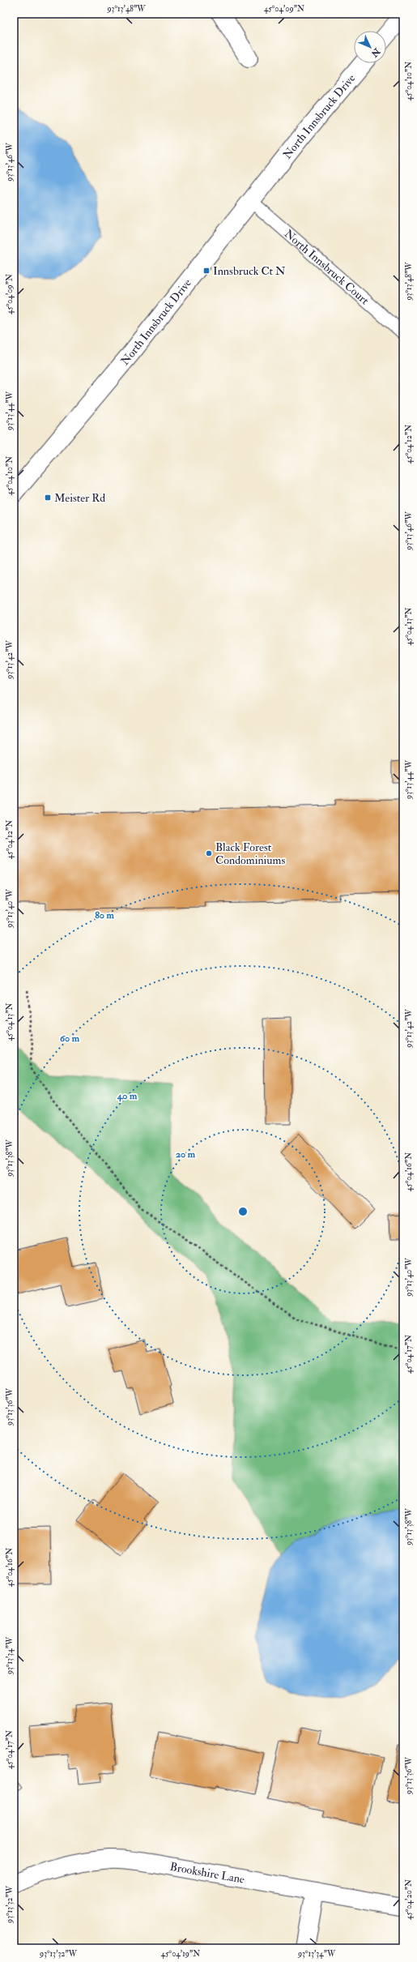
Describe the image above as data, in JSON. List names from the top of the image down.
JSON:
{
  "streets": {
    "street": ["North Innsbruck Drive", "Brookshire Lane"],
    "lane": ["North Innsbruck Court"]
  },
  "crossings": [
    ["North Innsbruck Drive", "North Innsbruck Court"]
  ],
  "places": {
    "transit": ["Innsbruck Ct N", "Meister Rd"],
    "other": ["Black Forest Condominiums"]
  },
  "north": "bottom right",
  "coordinates": [
    "93°13'48\"W",
    "45°04'09\"N",
    "45°04'10\"N",
    "93°13'46\"W",
    "93°13'44\"W",
    "45°04'12\"N",
    "45°04'13\"N",
    "93°13'42\"W",
    "93°13'40\"W",
    "93°13'38\"W",
    "45°04'16\"N",
    "45°04'17\"N",
    "93°13'36\"W",
    "93°13'34\"W",
    "45°04'20\"N",
    "93°13'32\"W",
    "45°04'19\"N"
  ],
  "rings": [
    "80 m",
    "60 m",
    "40 m",
    "20 m"
  ]
}
